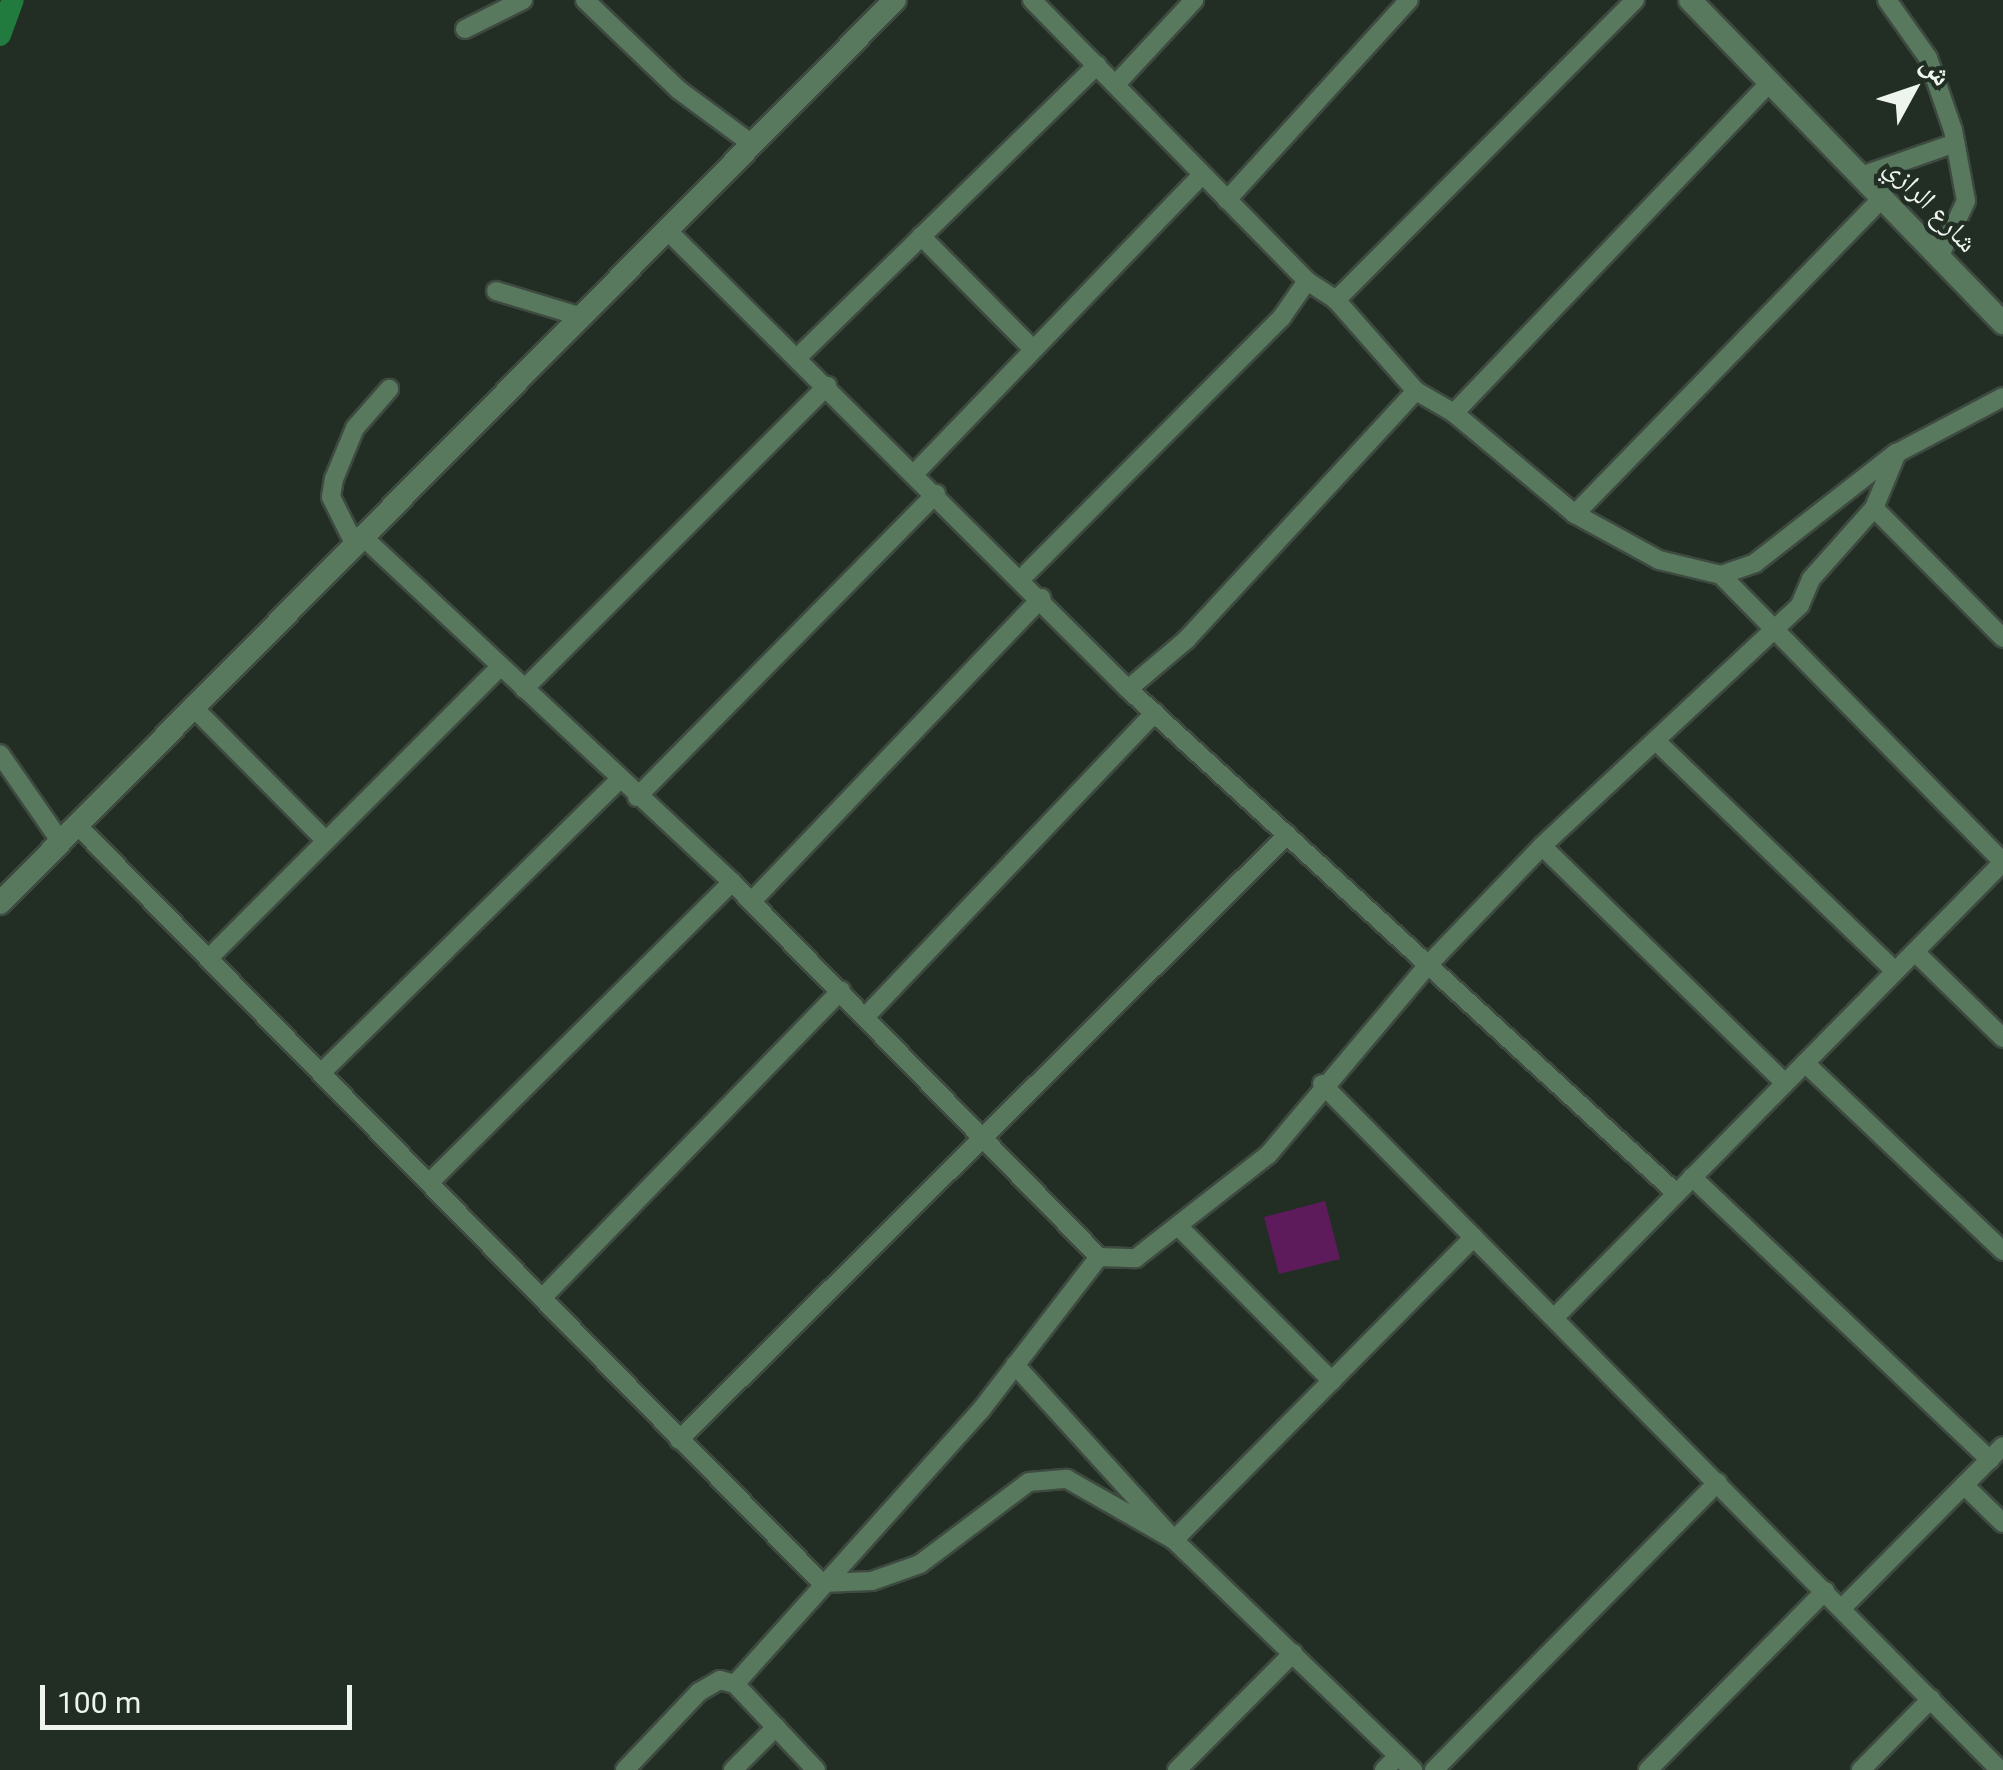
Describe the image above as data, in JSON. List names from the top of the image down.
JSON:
{
  "streets": {
    "street": ["شارع الرازي"]
  },
  "scale_bar": "100 m",
  "north": "top right"
}
